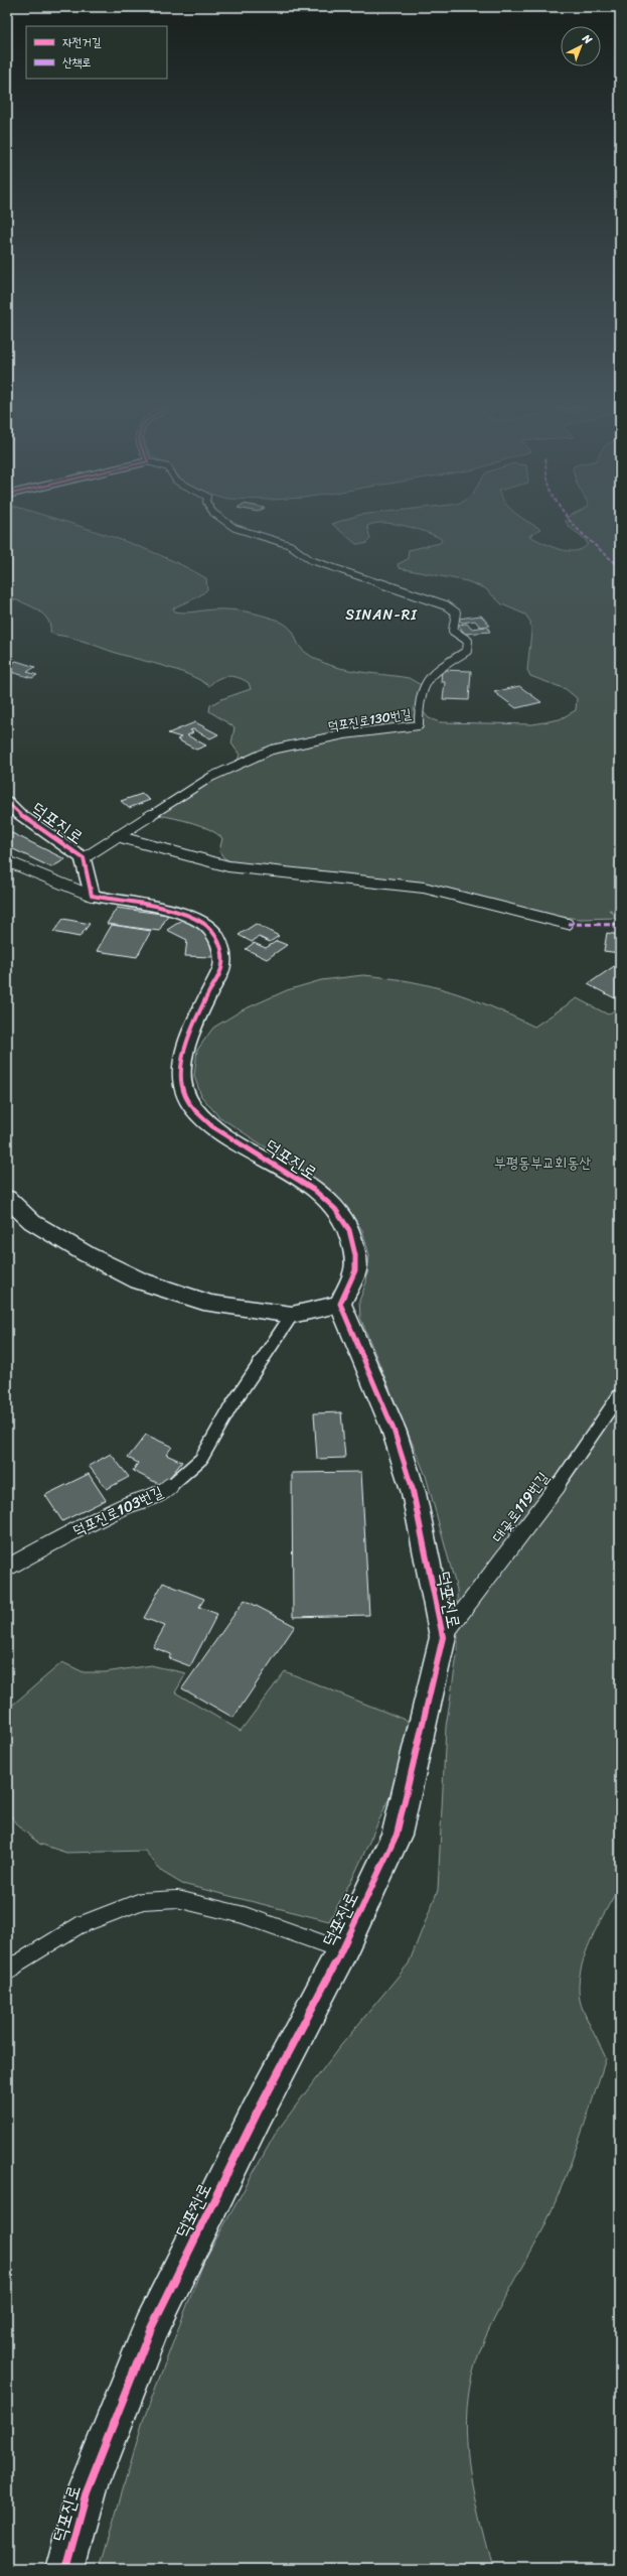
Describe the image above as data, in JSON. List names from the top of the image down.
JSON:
{
  "streets": {
    "street": ["덕포진로"],
    "lane": ["덕포진로130번길", "대곶로119번길", "덕포진로103번길"]
  },
  "crossings": [
    ["덕포진로130번길", "덕포진로"],
    ["덕포진로", "대곶로119번길"]
  ],
  "districts": ["SINAN-RI"],
  "parks": ["부평동부교회동산"],
  "legend": ["자전거길", "산책로"],
  "north": "top right"
}
